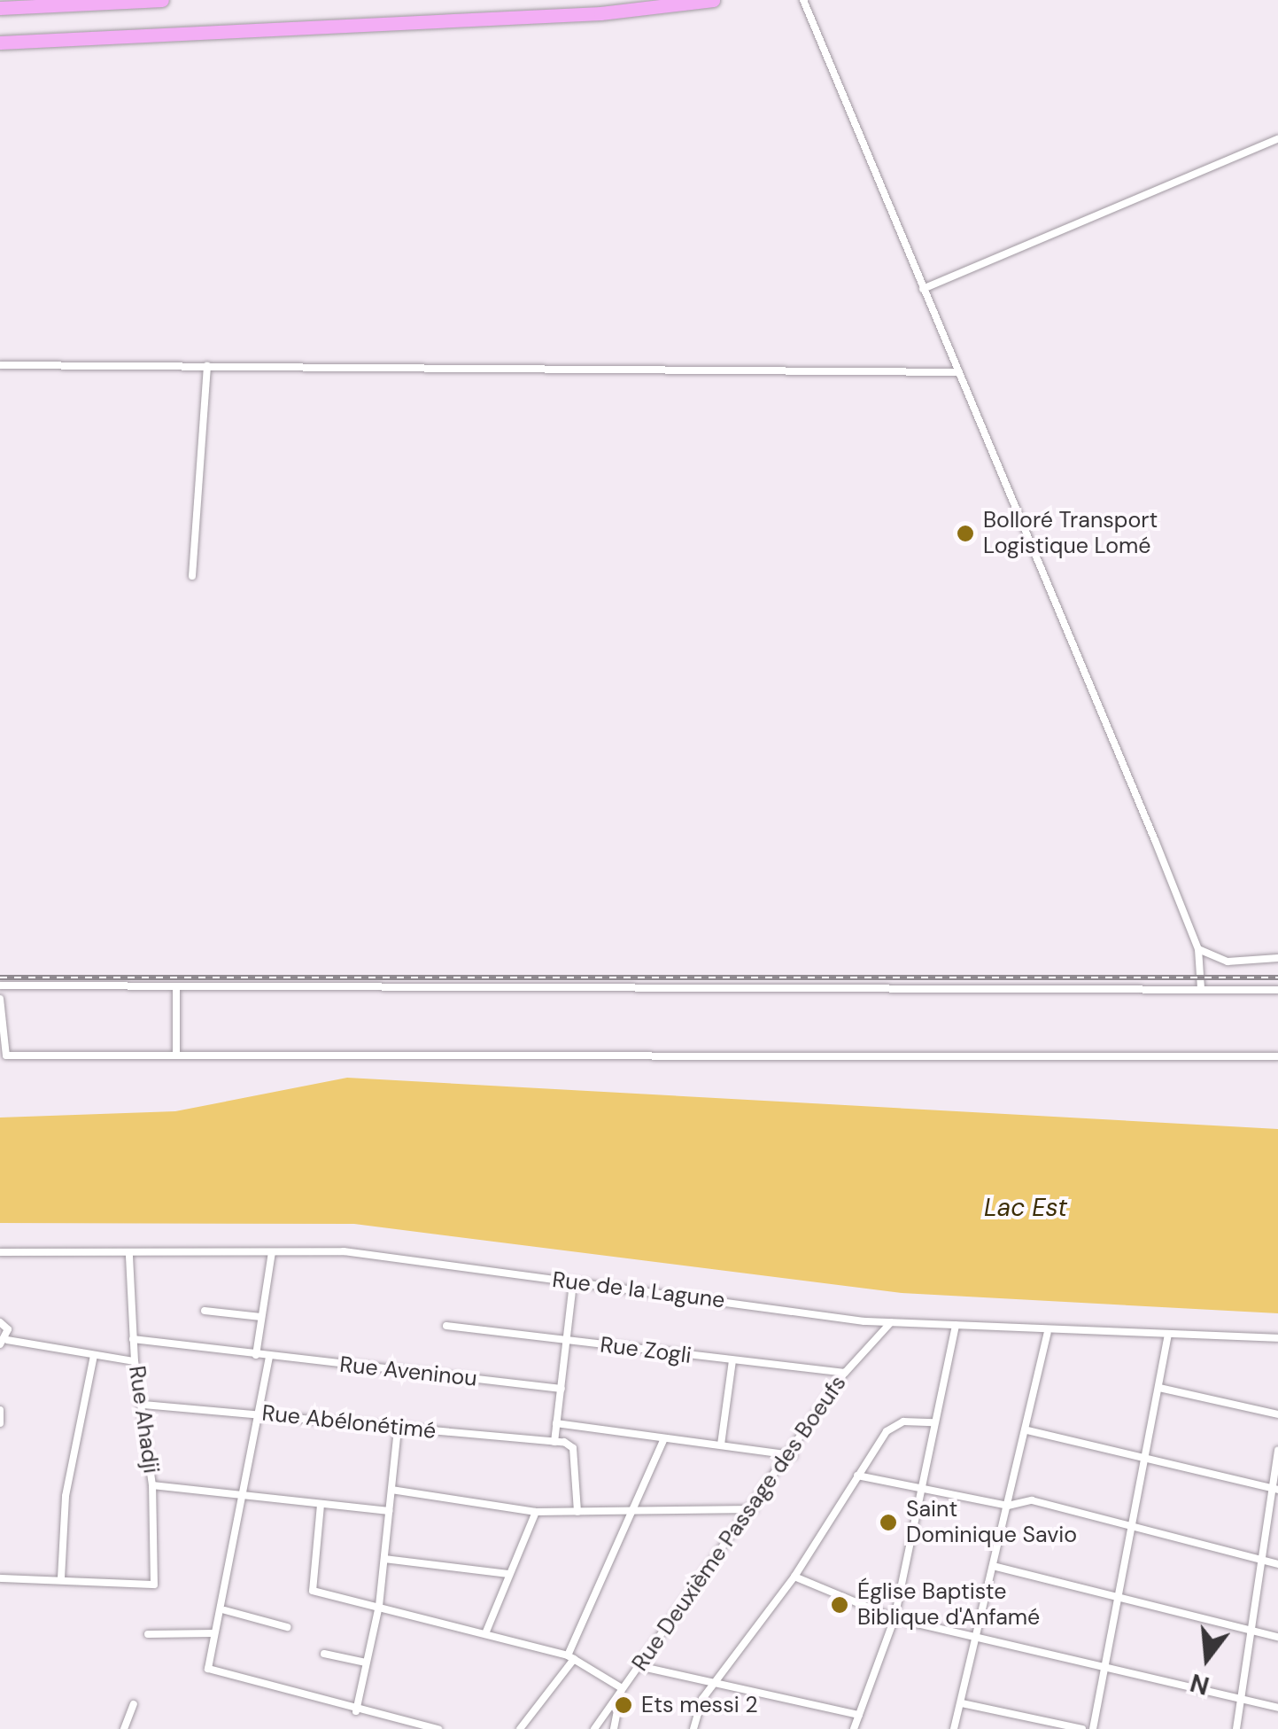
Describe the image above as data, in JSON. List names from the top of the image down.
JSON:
{
  "streets": {
    "street": [
      "Rue de la Lagune",
      "Rue Zogli",
      "Rue Aveninou",
      "Rue Ahadji",
      "Rue Abélonétimé",
      "Rue Deuxième Passage des Boeufs"
    ]
  },
  "crossings": [
    ["Rue de la Lagune", "Rue Ahadji"],
    ["Rue de la Lagune", "Rue Deuxième Passage des Boeufs"],
    ["Rue Zogli", "Rue Deuxième Passage des Boeufs"],
    ["Rue Aveninou", "Rue Ahadji"],
    ["Rue Ahadji", "Rue Abélonétimé"]
  ],
  "water": ["Lac Est"],
  "places": [
    "Bolloré Transport Logistique Lomé",
    "Saint Dominique Savio",
    "Église Baptiste Biblique d'Anfamé",
    "Ets messi 2"
  ],
  "north": "bottom"
}
